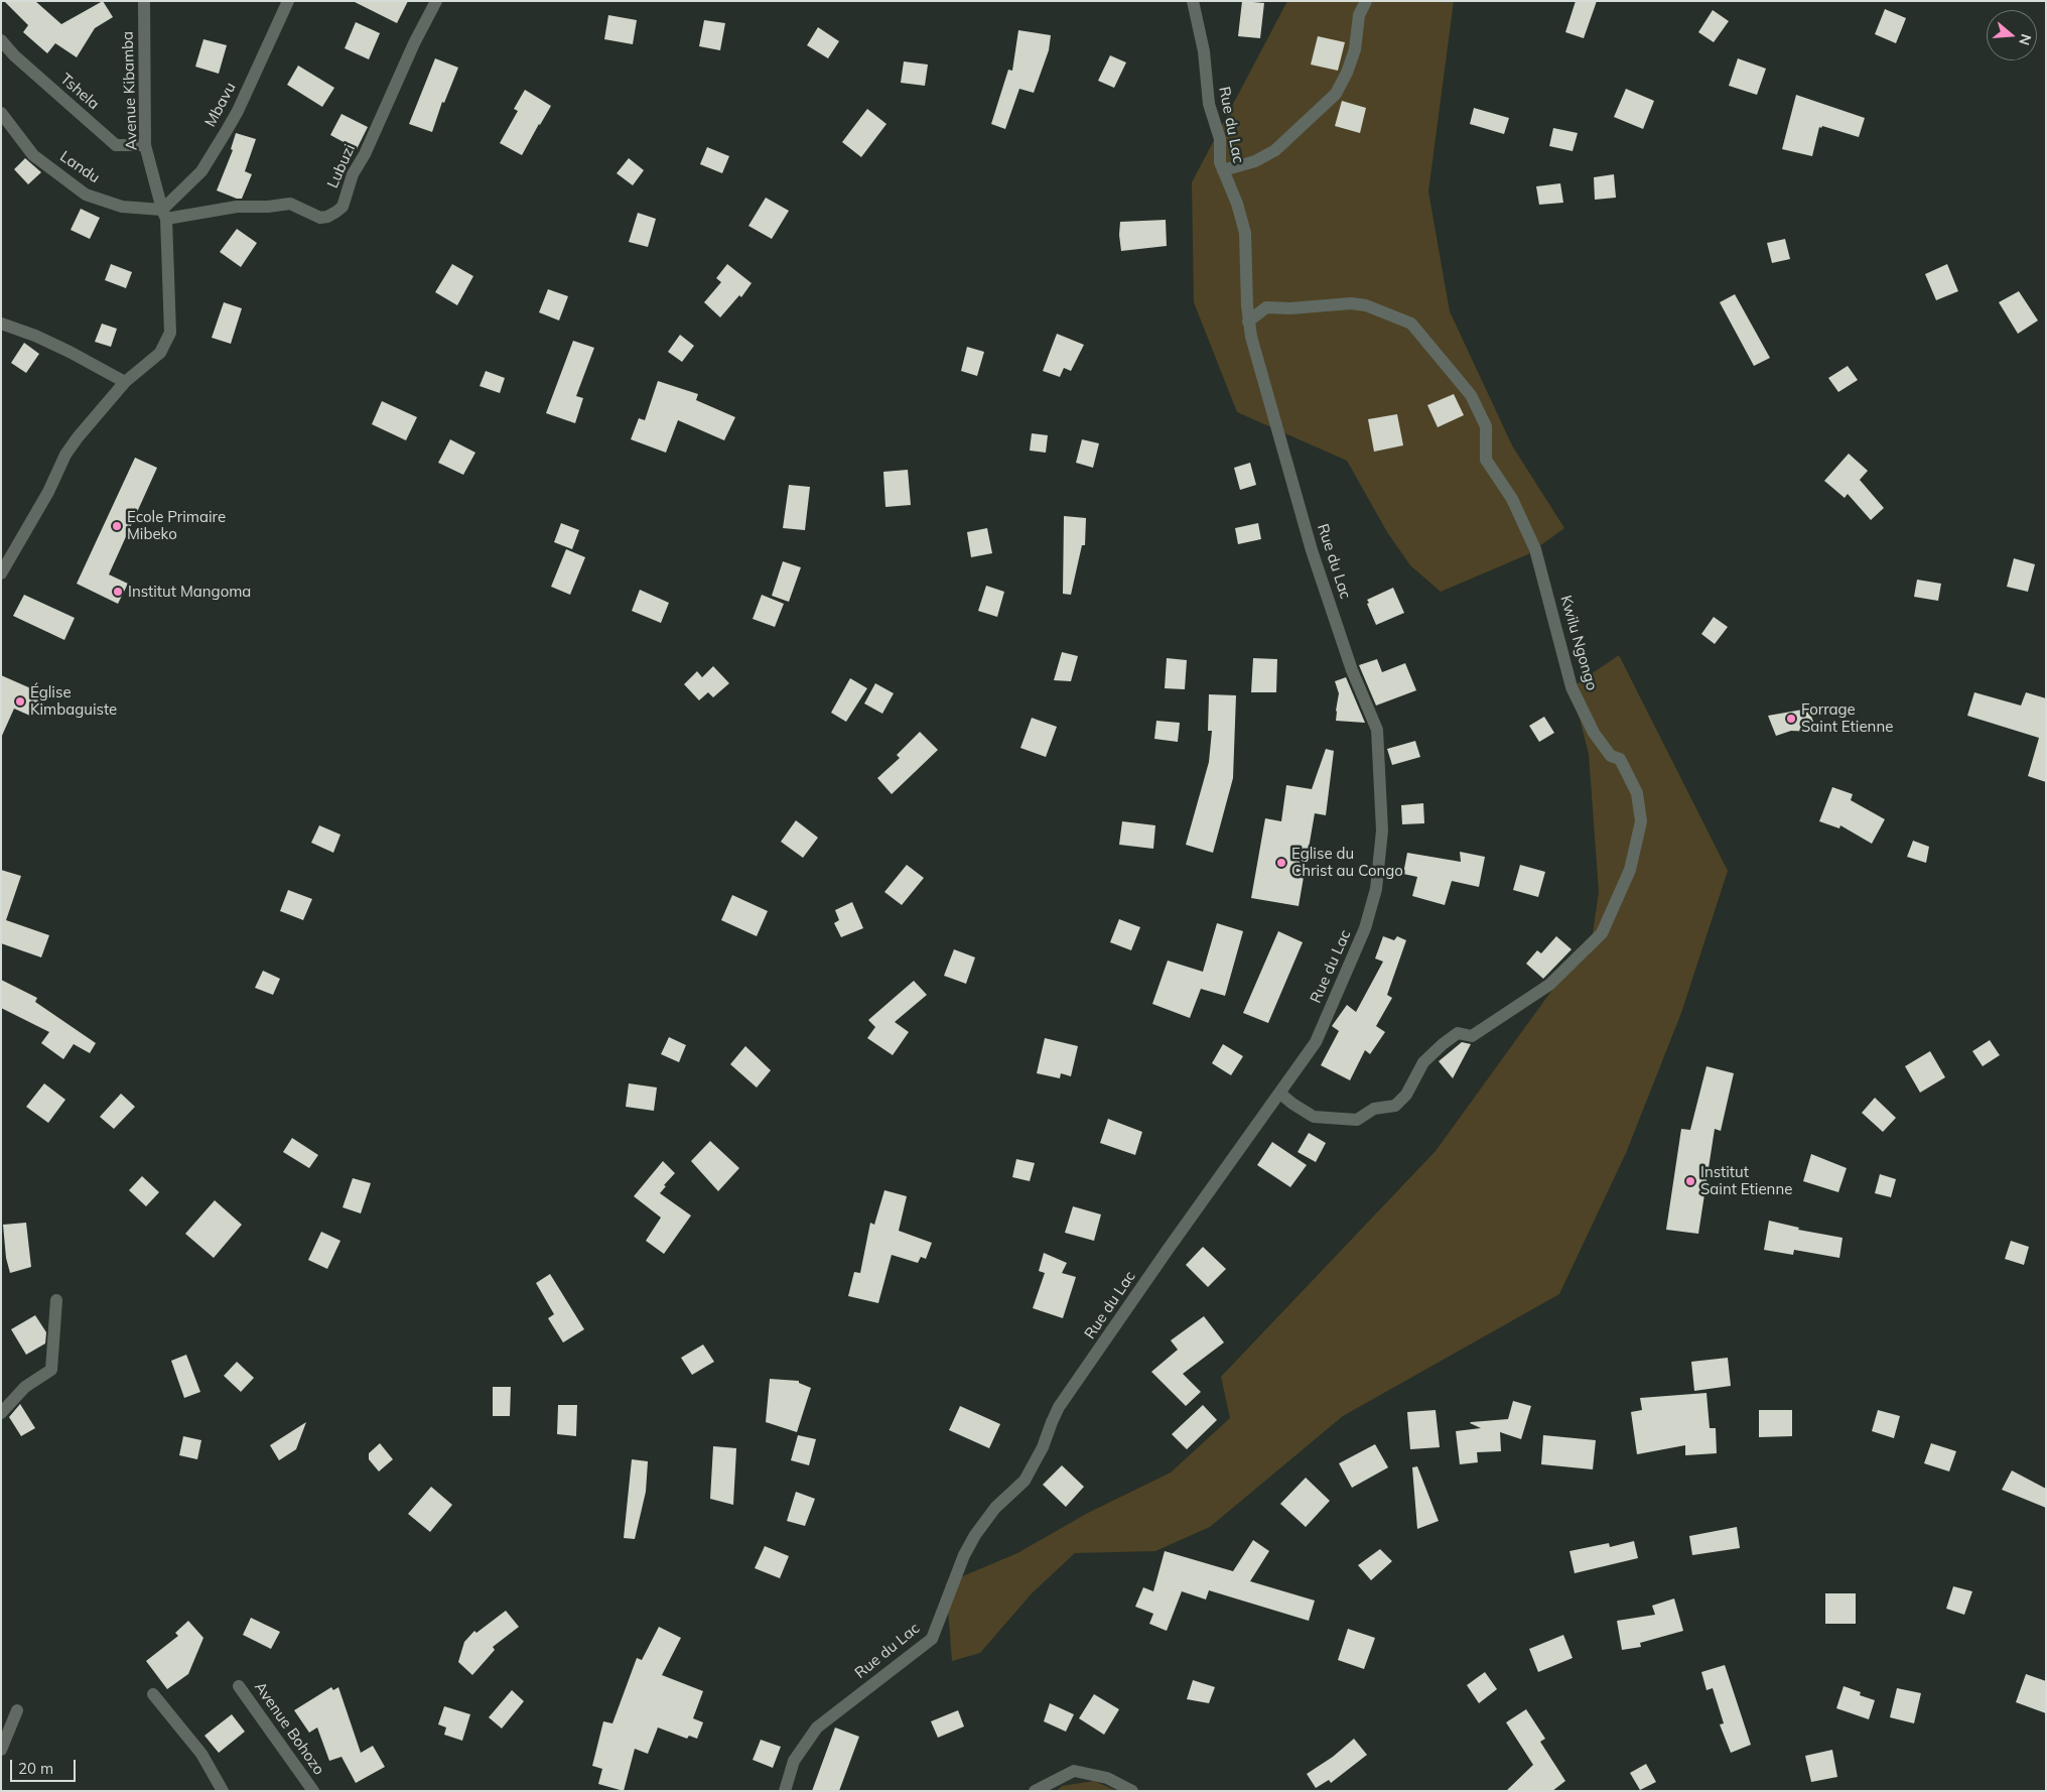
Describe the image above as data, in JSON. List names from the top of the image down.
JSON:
{
  "streets": {
    "street": [
      "Avenue Kibamba",
      "Tshela",
      "Mbavu",
      "Rue du Lac",
      "Lubuzi",
      "Landu",
      "Kwilu Ngongo",
      "Avenue Bohozo"
    ]
  },
  "crossings": [
    ["Avenue Kibamba", "Tshela"],
    ["Avenue Kibamba", "Mbavu"],
    ["Avenue Kibamba", "Lubuzi"],
    ["Avenue Kibamba", "Landu"],
    ["Mbavu", "Lubuzi"],
    ["Mbavu", "Landu"],
    ["Rue du Lac", "Kwilu Ngongo"],
    ["Lubuzi", "Landu"]
  ],
  "places": [
    "Ecole Primaire Mibeko",
    "Institut Mangoma",
    "Église Kimbaguiste",
    "Forrage Saint Etienne",
    "Eglise du Christ au Congo",
    "Institut Saint Etienne"
  ],
  "scale_bar": "20 m",
  "north": "right"
}
